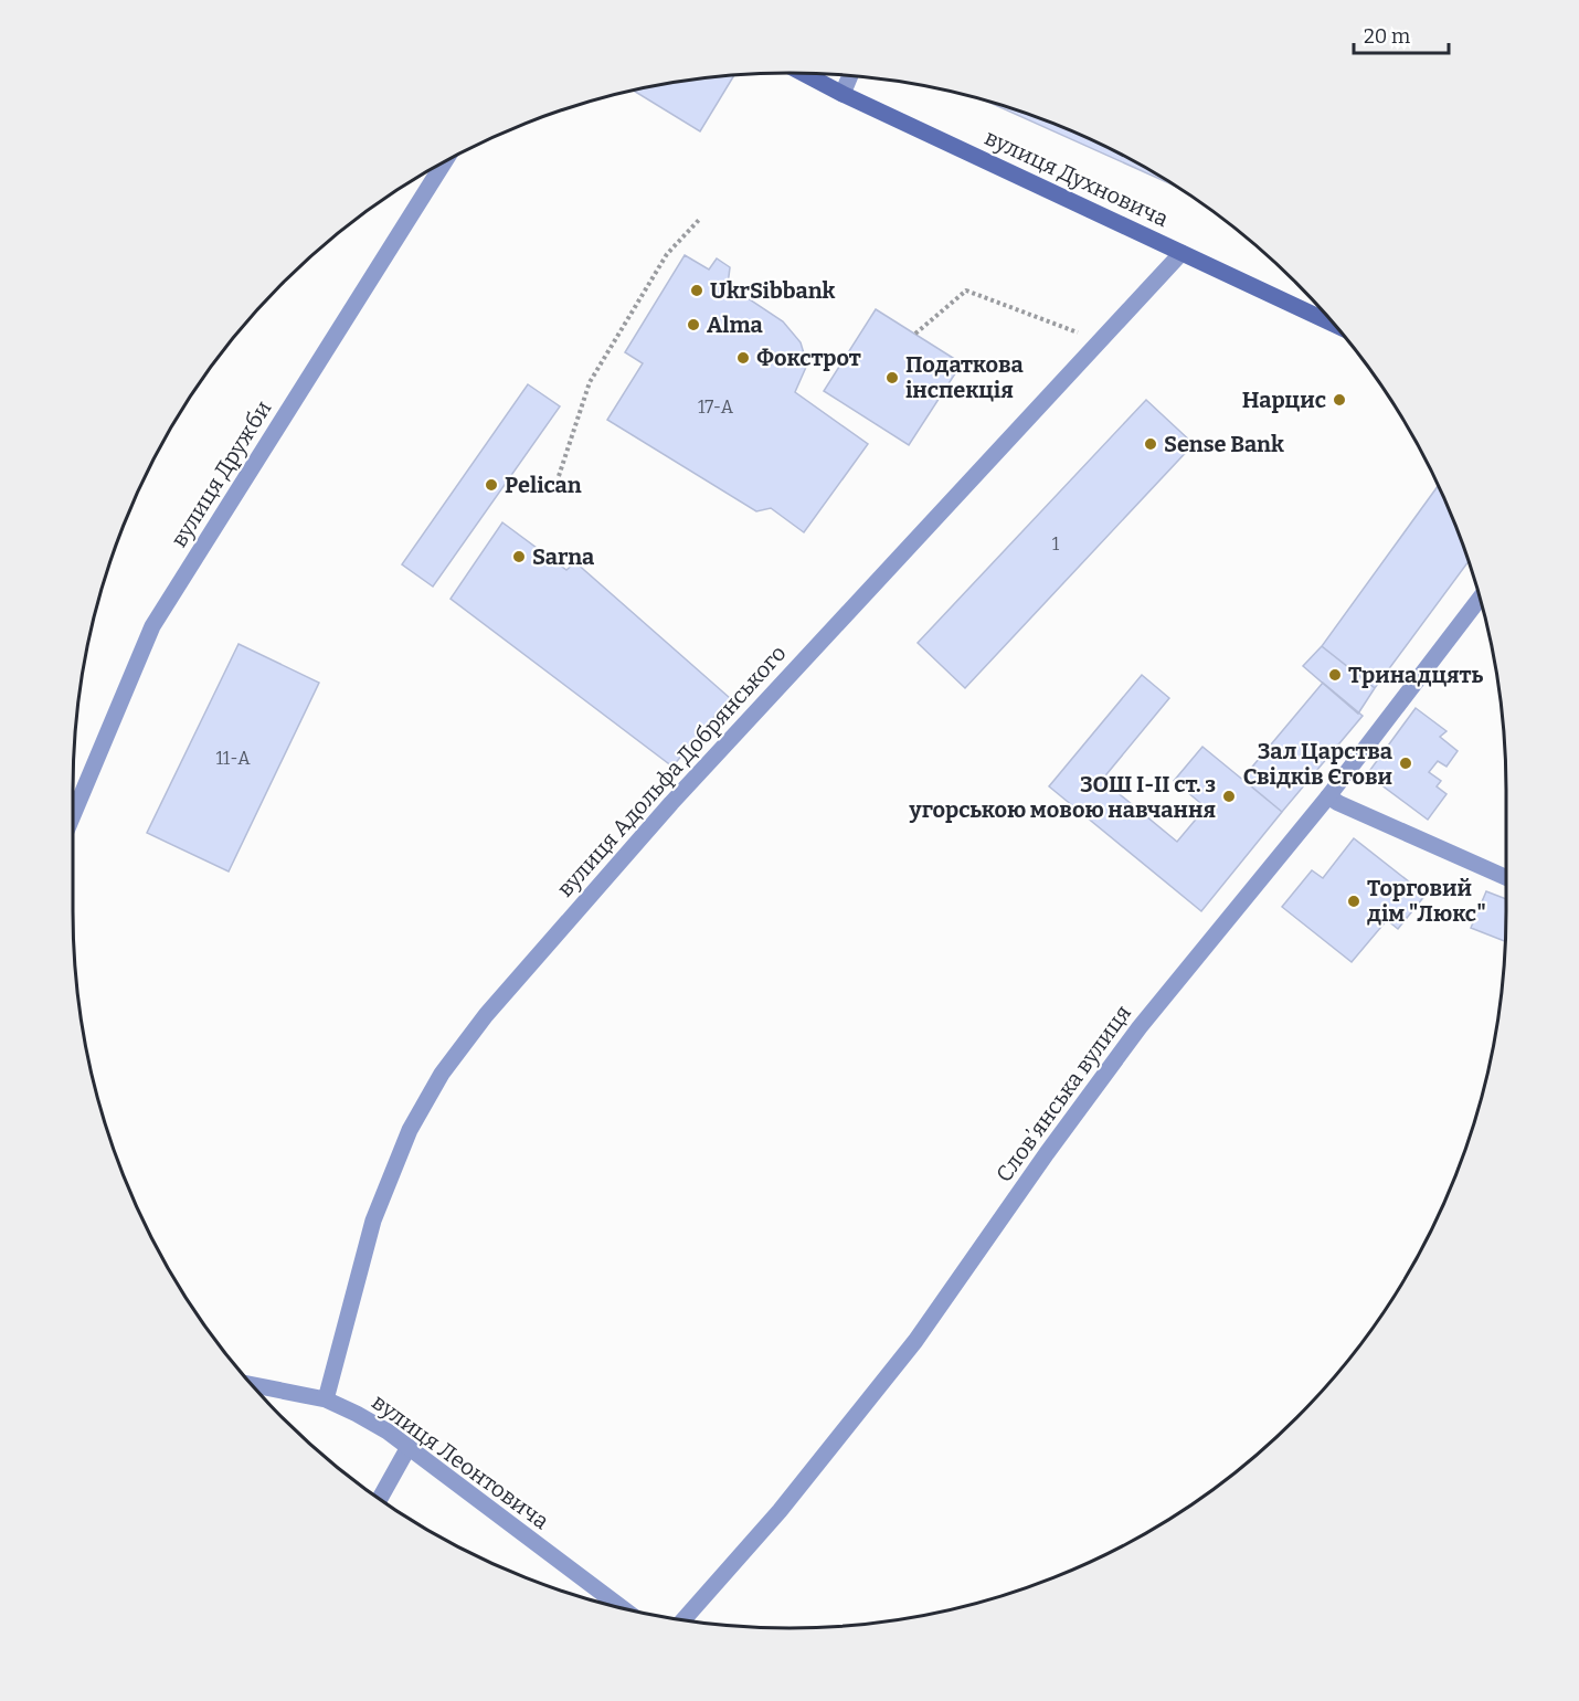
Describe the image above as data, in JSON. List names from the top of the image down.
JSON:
{
  "streets": {
    "main road": ["вулиця Духновича"],
    "street": [
      "вулиця Дружби",
      "вулиця Адольфа Добрянського",
      "Словʼянська вулиця",
      "вулиця Леонтовича"
    ]
  },
  "crossings": [
    ["вулиця Духновича", "вулиця Адольфа Добрянського"],
    ["вулиця Адольфа Добрянського", "вулиця Леонтовича"]
  ],
  "places": [
    "UkrSibbank",
    "Alma",
    "Фокстрот",
    "Податкова інспекція",
    "Нарцис",
    "Sense Bank",
    "Pelican",
    "Sarna",
    "Тринадцять",
    "Зал Царства Свідків Єгови",
    "ЗОШ І-ІІ ст. з угорською мовою навчання",
    "Торговий дім \"Люкс\""
  ],
  "house_numbers": ["17-А", "1", "11-А"],
  "scale_bar": "20 m"
}
